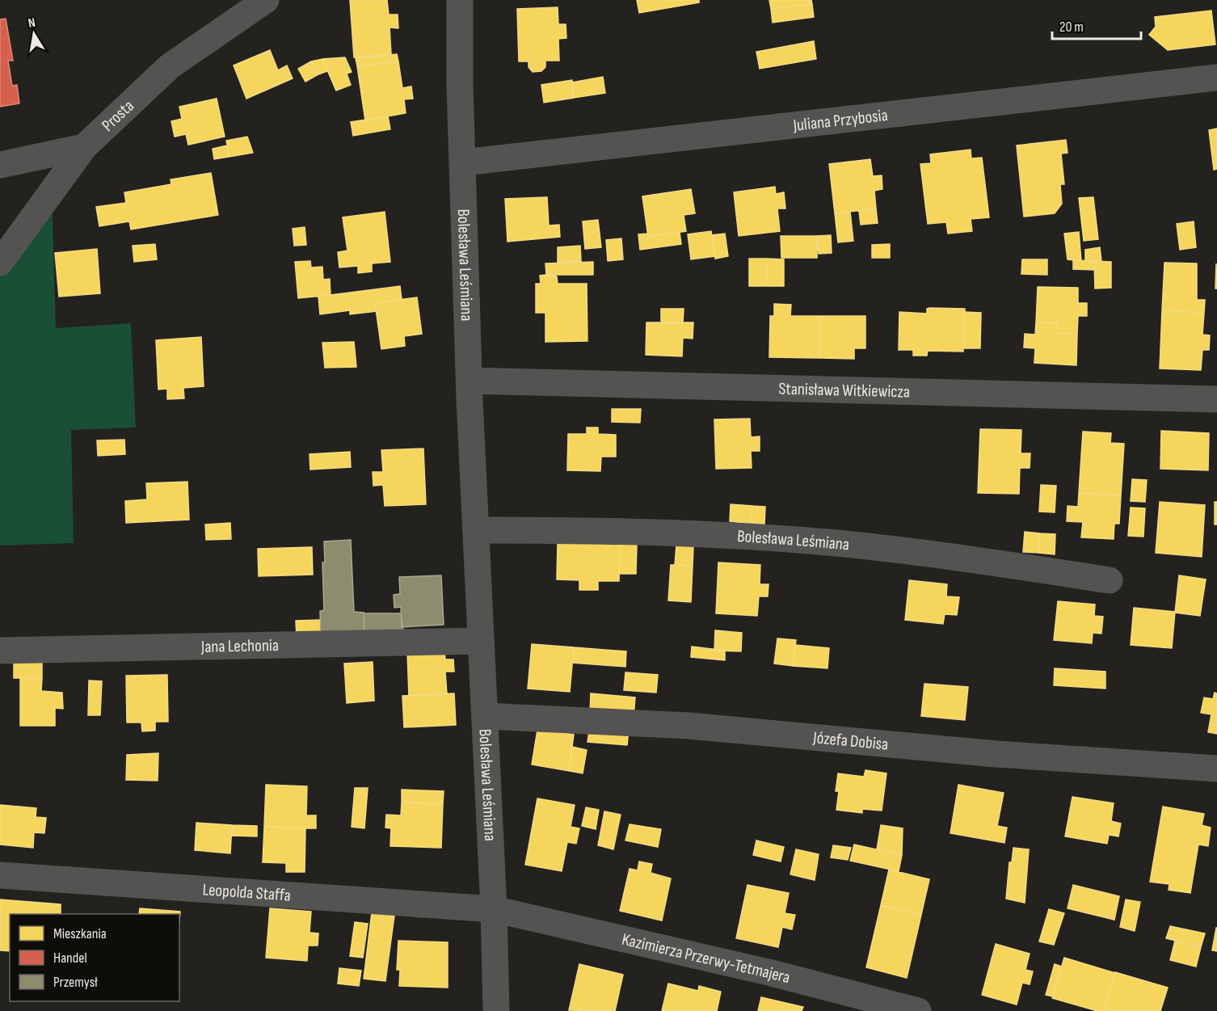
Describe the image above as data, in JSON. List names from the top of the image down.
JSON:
{
  "streets": {
    "street": [
      "Prosta",
      "Juliana Przybosia",
      "Bolesława Leśmiana",
      "Stanisława Witkiewicza",
      "Jana Lechonia",
      "Józefa Dobisa",
      "Leopolda Staffa",
      "Kazimierza Przerwy-Tetmajera"
    ]
  },
  "crossings": [
    ["Juliana Przybosia", "Bolesława Leśmiana"],
    ["Bolesława Leśmiana", "Stanisława Witkiewicza"],
    ["Bolesława Leśmiana", "Jana Lechonia"],
    ["Bolesława Leśmiana", "Józefa Dobisa"],
    ["Bolesława Leśmiana", "Leopolda Staffa"],
    ["Bolesława Leśmiana", "Kazimierza Przerwy-Tetmajera"],
    ["Leopolda Staffa", "Kazimierza Przerwy-Tetmajera"]
  ],
  "legend": ["Mieszkania", "Handel", "Przemysł"],
  "scale_bar": "20 m",
  "north": "top"
}
